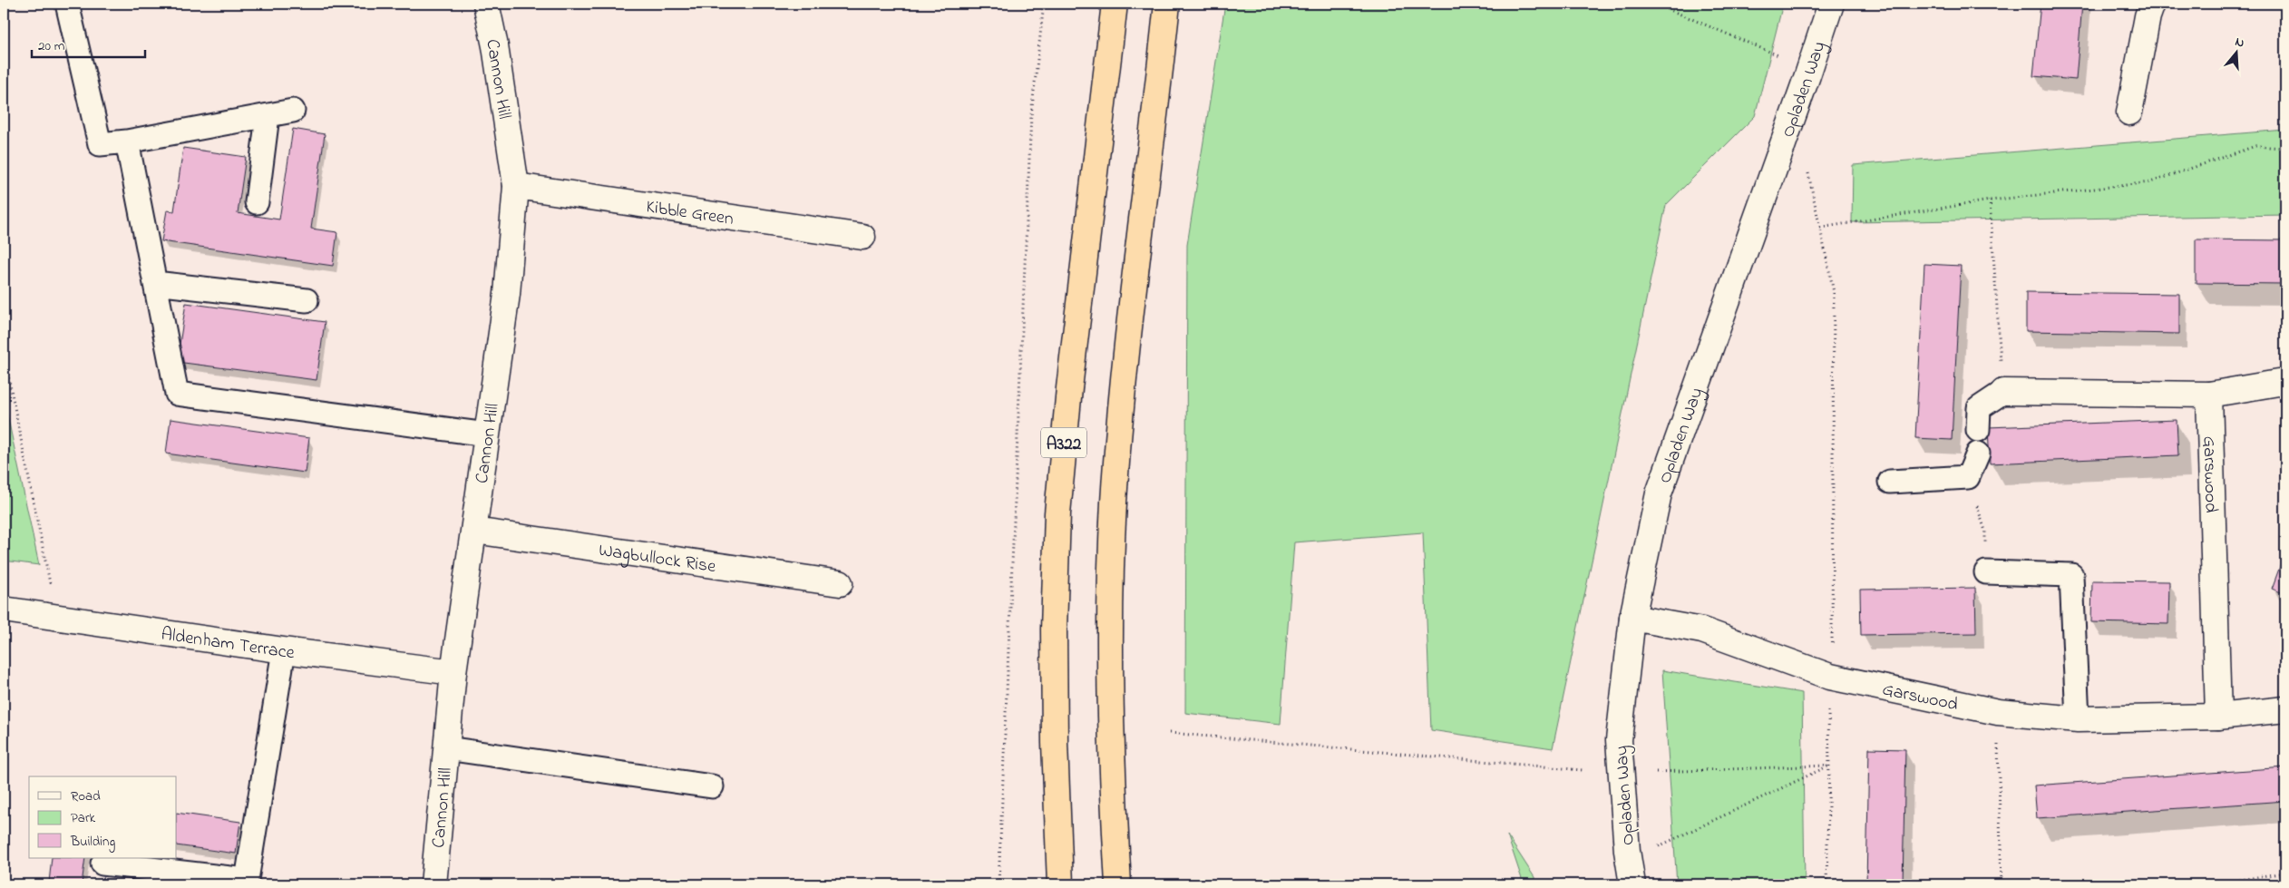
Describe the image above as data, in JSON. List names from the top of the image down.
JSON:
{
  "streets": {
    "highway": ["A322"],
    "street": [
      "Cannon Hill",
      "Opladen Way",
      "Kibble Green",
      "Garswood",
      "Wagbullock Rise",
      "Aldenham Terrace"
    ]
  },
  "crossings": [
    ["Cannon Hill", "Kibble Green"],
    ["Cannon Hill", "Wagbullock Rise"],
    ["Cannon Hill", "Aldenham Terrace"],
    ["Opladen Way", "Garswood"]
  ],
  "legend": ["Road", "Park", "Building"],
  "scale_bar": "20 m",
  "north": "top"
}
